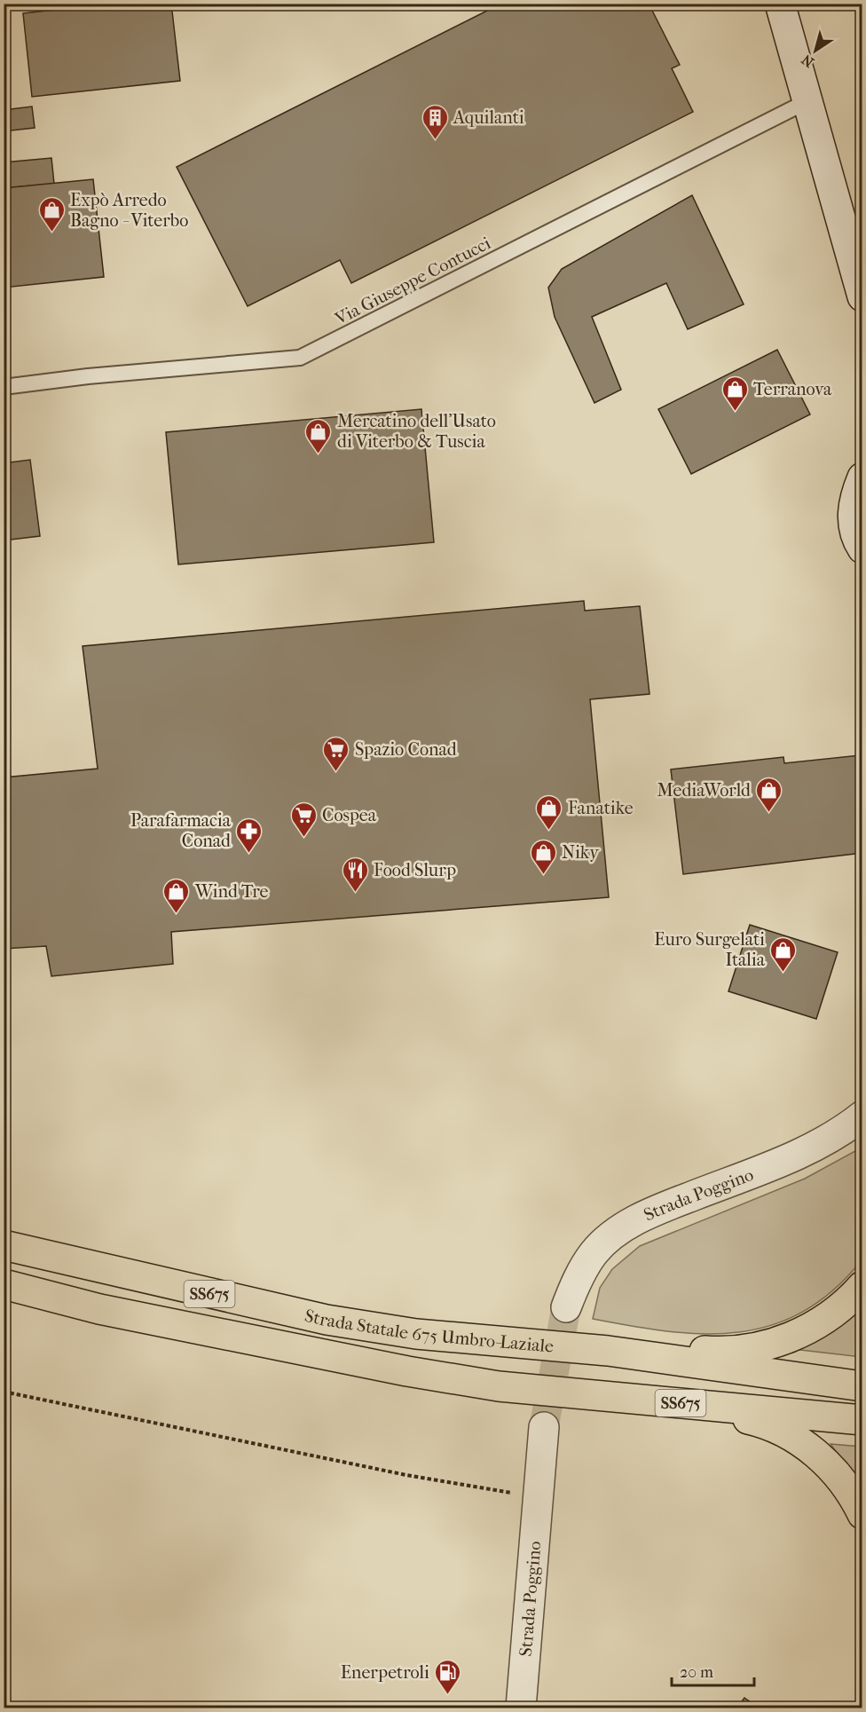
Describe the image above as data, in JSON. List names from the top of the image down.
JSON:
{
  "streets": {
    "highway": ["SS675", "Strada Statale 675 Umbro-Laziale"],
    "street": ["Strada Poggino"],
    "lane": ["Via Giuseppe Contucci"]
  },
  "places": {
    "building": ["Aquilanti"],
    "shop": [
      "Expò Arredo Bagno - Viterbo",
      "Terranova",
      "Mercatino dell'Usato di Viterbo & Tuscia",
      "MediaWorld",
      "Fanatike",
      "Niky",
      "Wind Tre",
      "Euro Surgelati Italia"
    ],
    "supermarket": ["Spazio Conad", "Cospea"],
    "pharmacy": ["Parafarmacia Conad"],
    "restaurant": ["Food Slurp"],
    "fuel station": ["Enerpetroli"]
  },
  "scale_bar": "20 m",
  "north": "bottom left"
}
